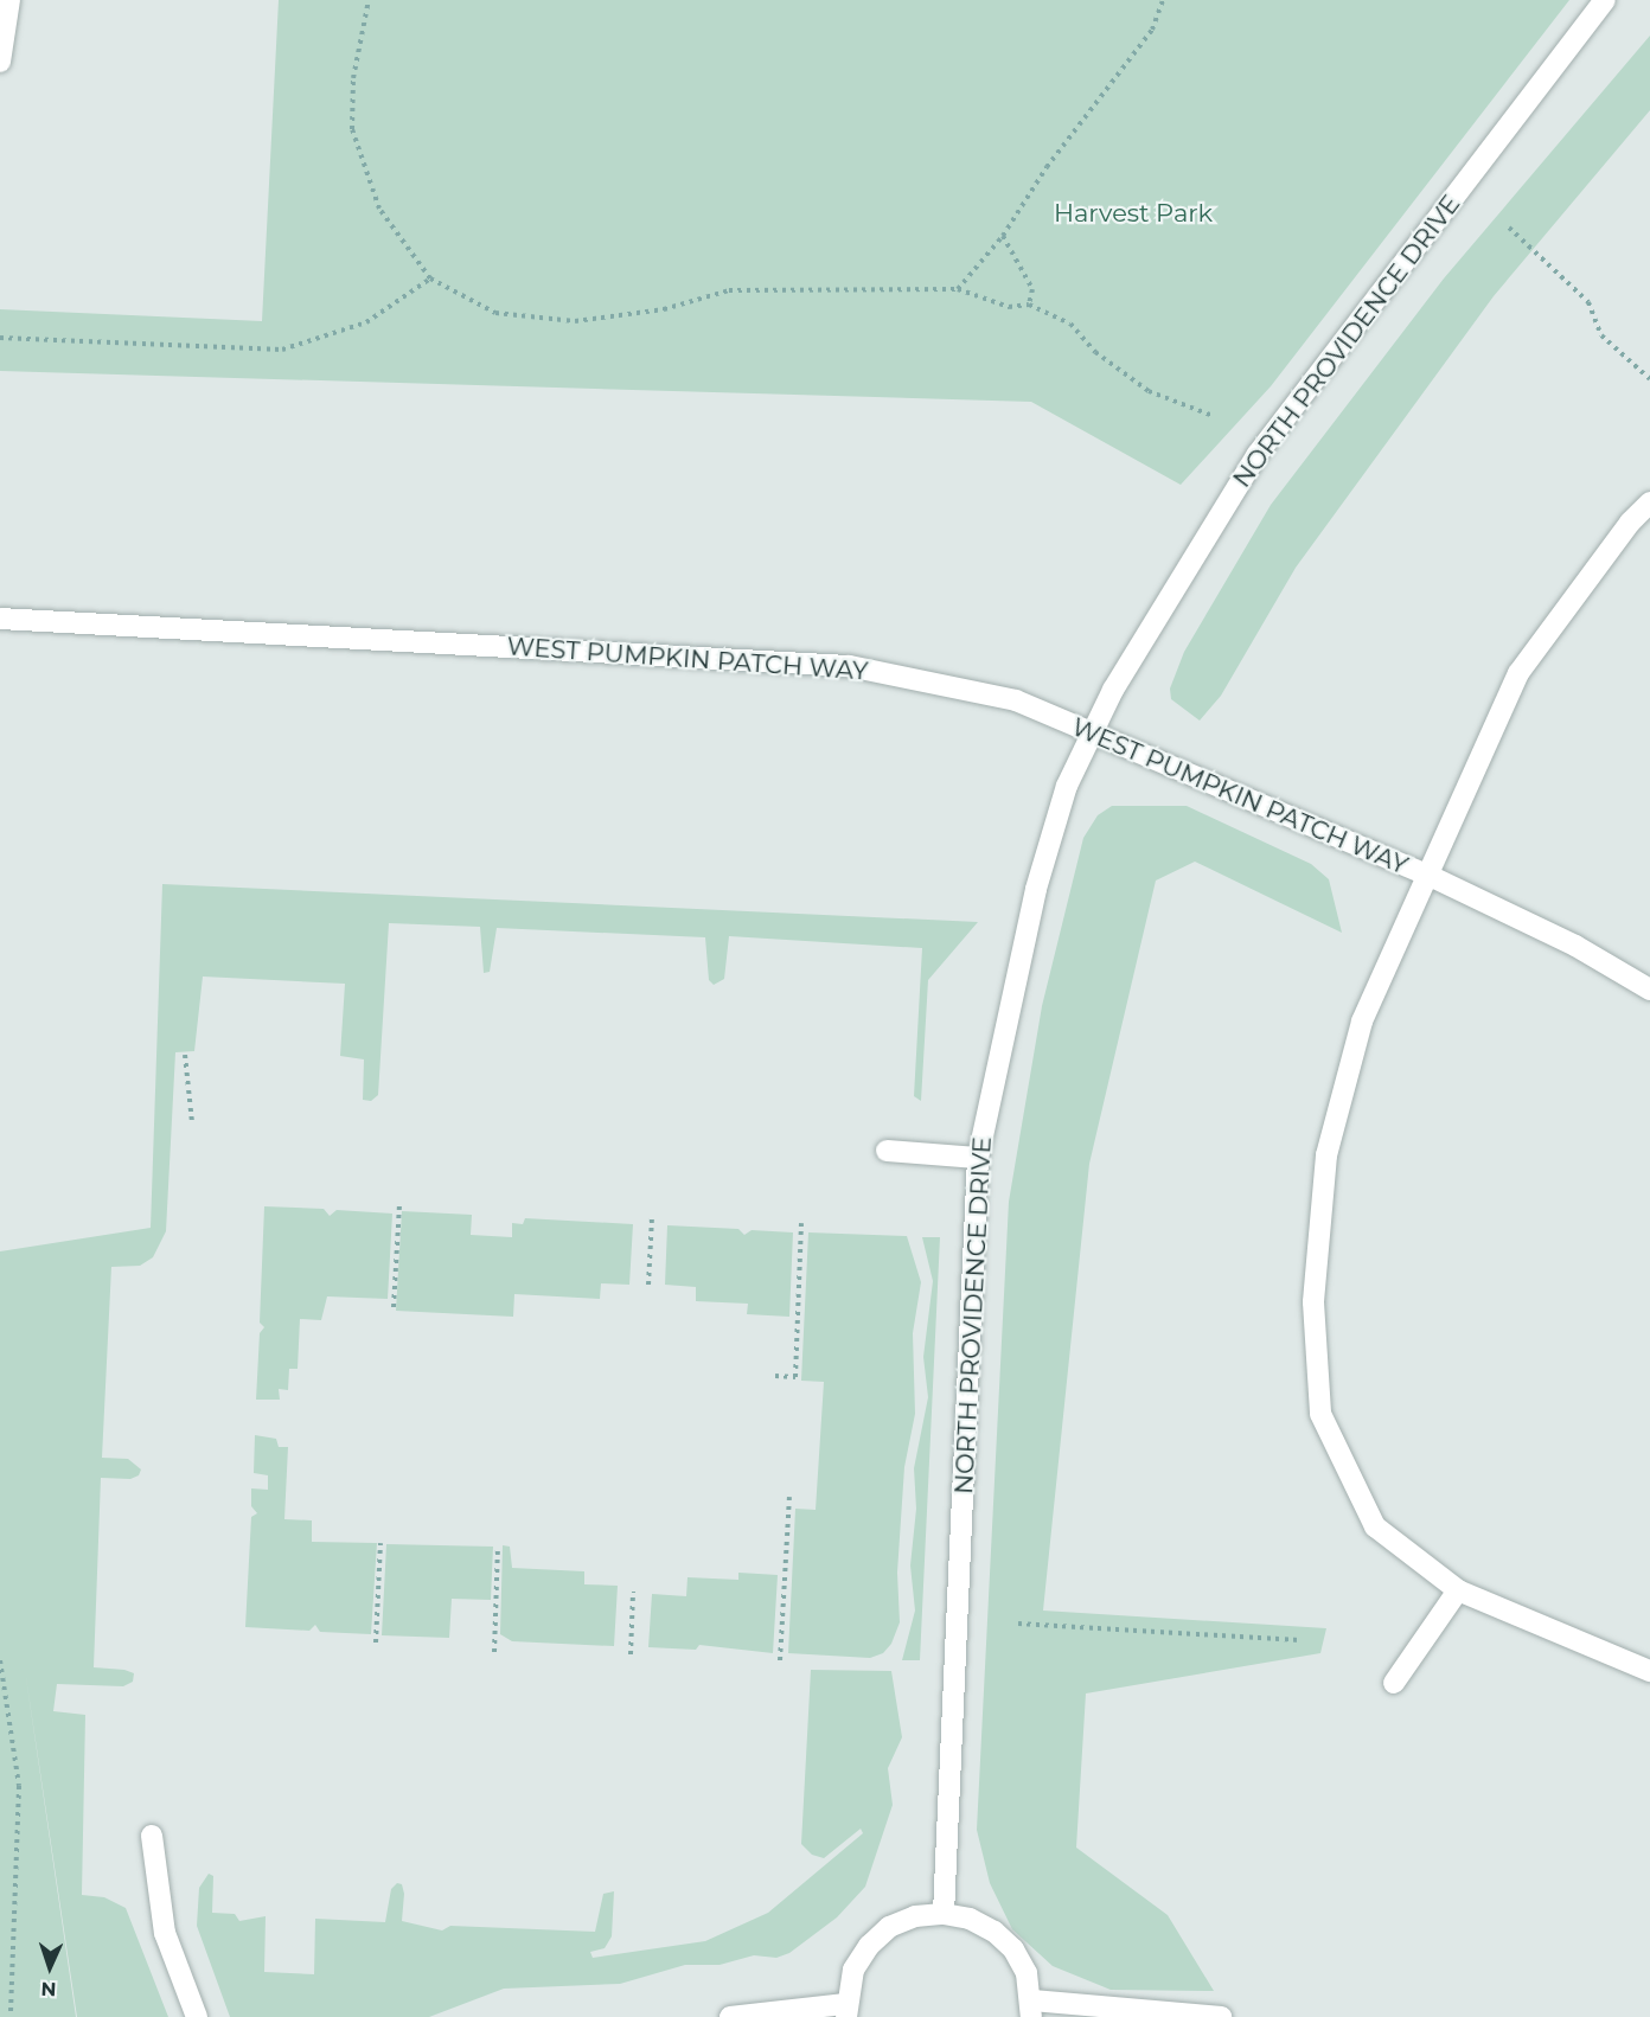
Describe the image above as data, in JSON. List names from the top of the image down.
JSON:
{
  "streets": {
    "street": ["NORTH PROVIDENCE DRIVE", "WEST PUMPKIN PATCH WAY"]
  },
  "crossings": [
    ["NORTH PROVIDENCE DRIVE", "WEST PUMPKIN PATCH WAY"]
  ],
  "parks": ["Harvest Park"],
  "north": "bottom"
}
